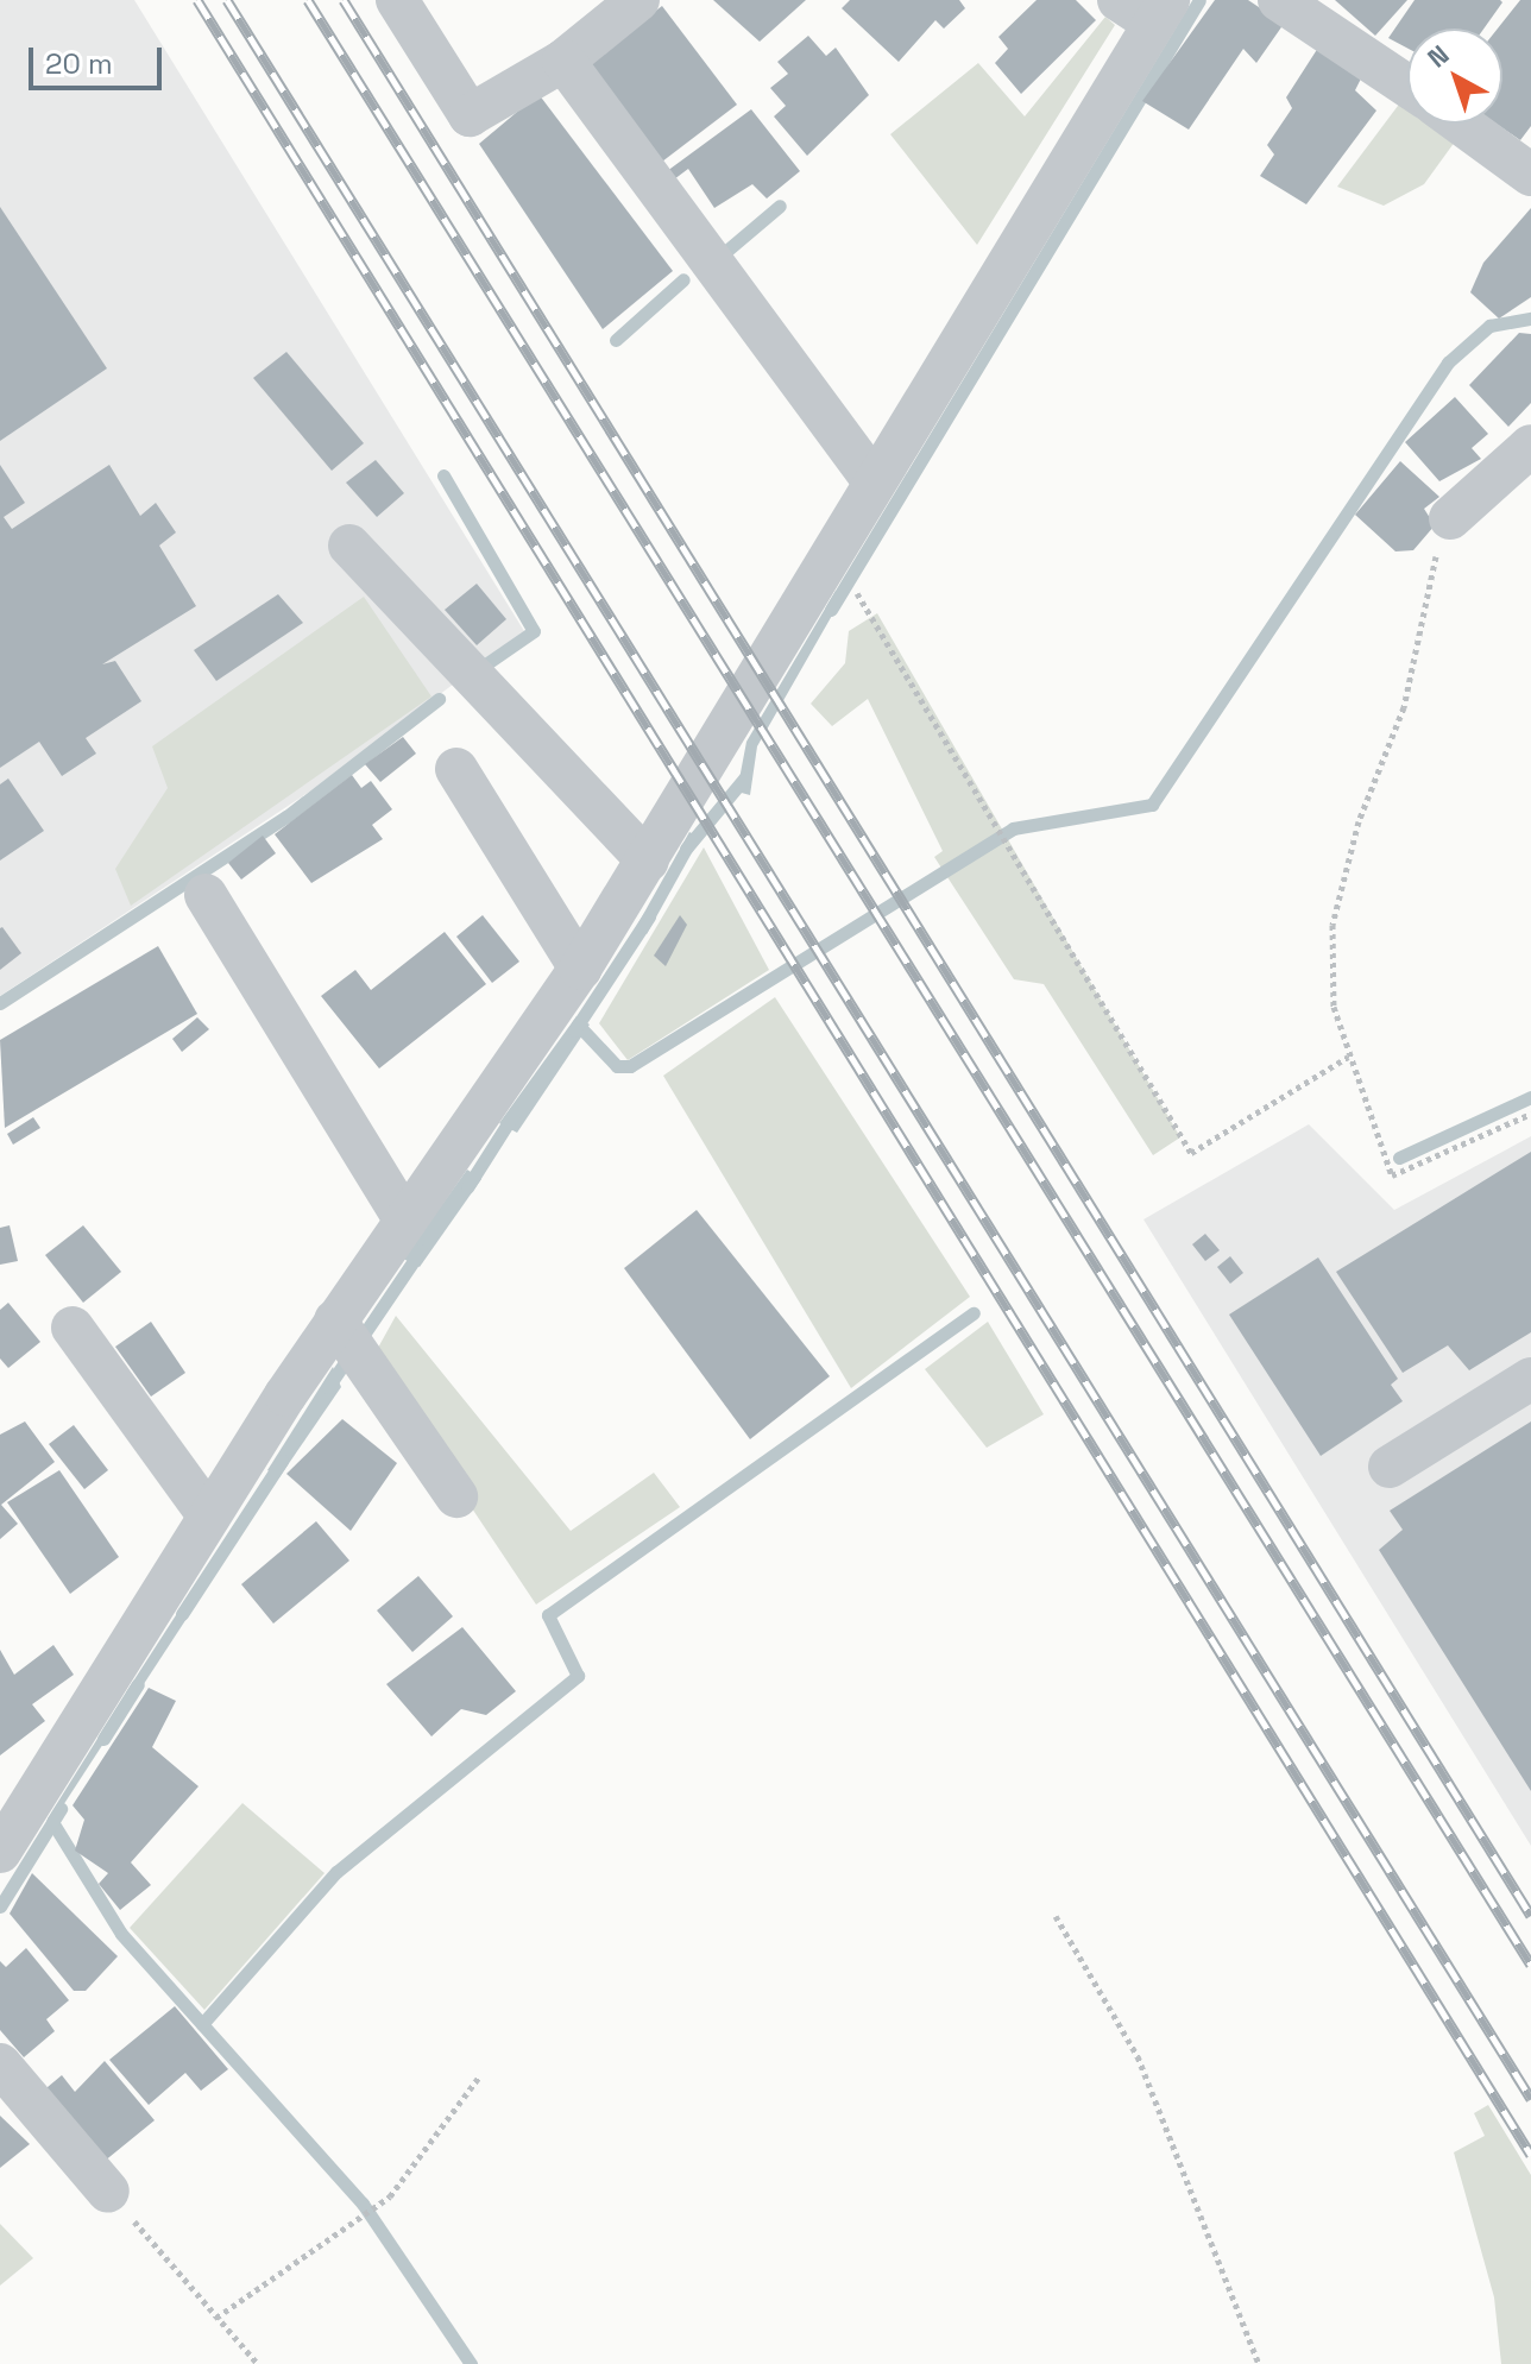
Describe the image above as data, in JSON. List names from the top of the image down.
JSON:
{
  "scale_bar": "20 m",
  "north": "top left"
}
